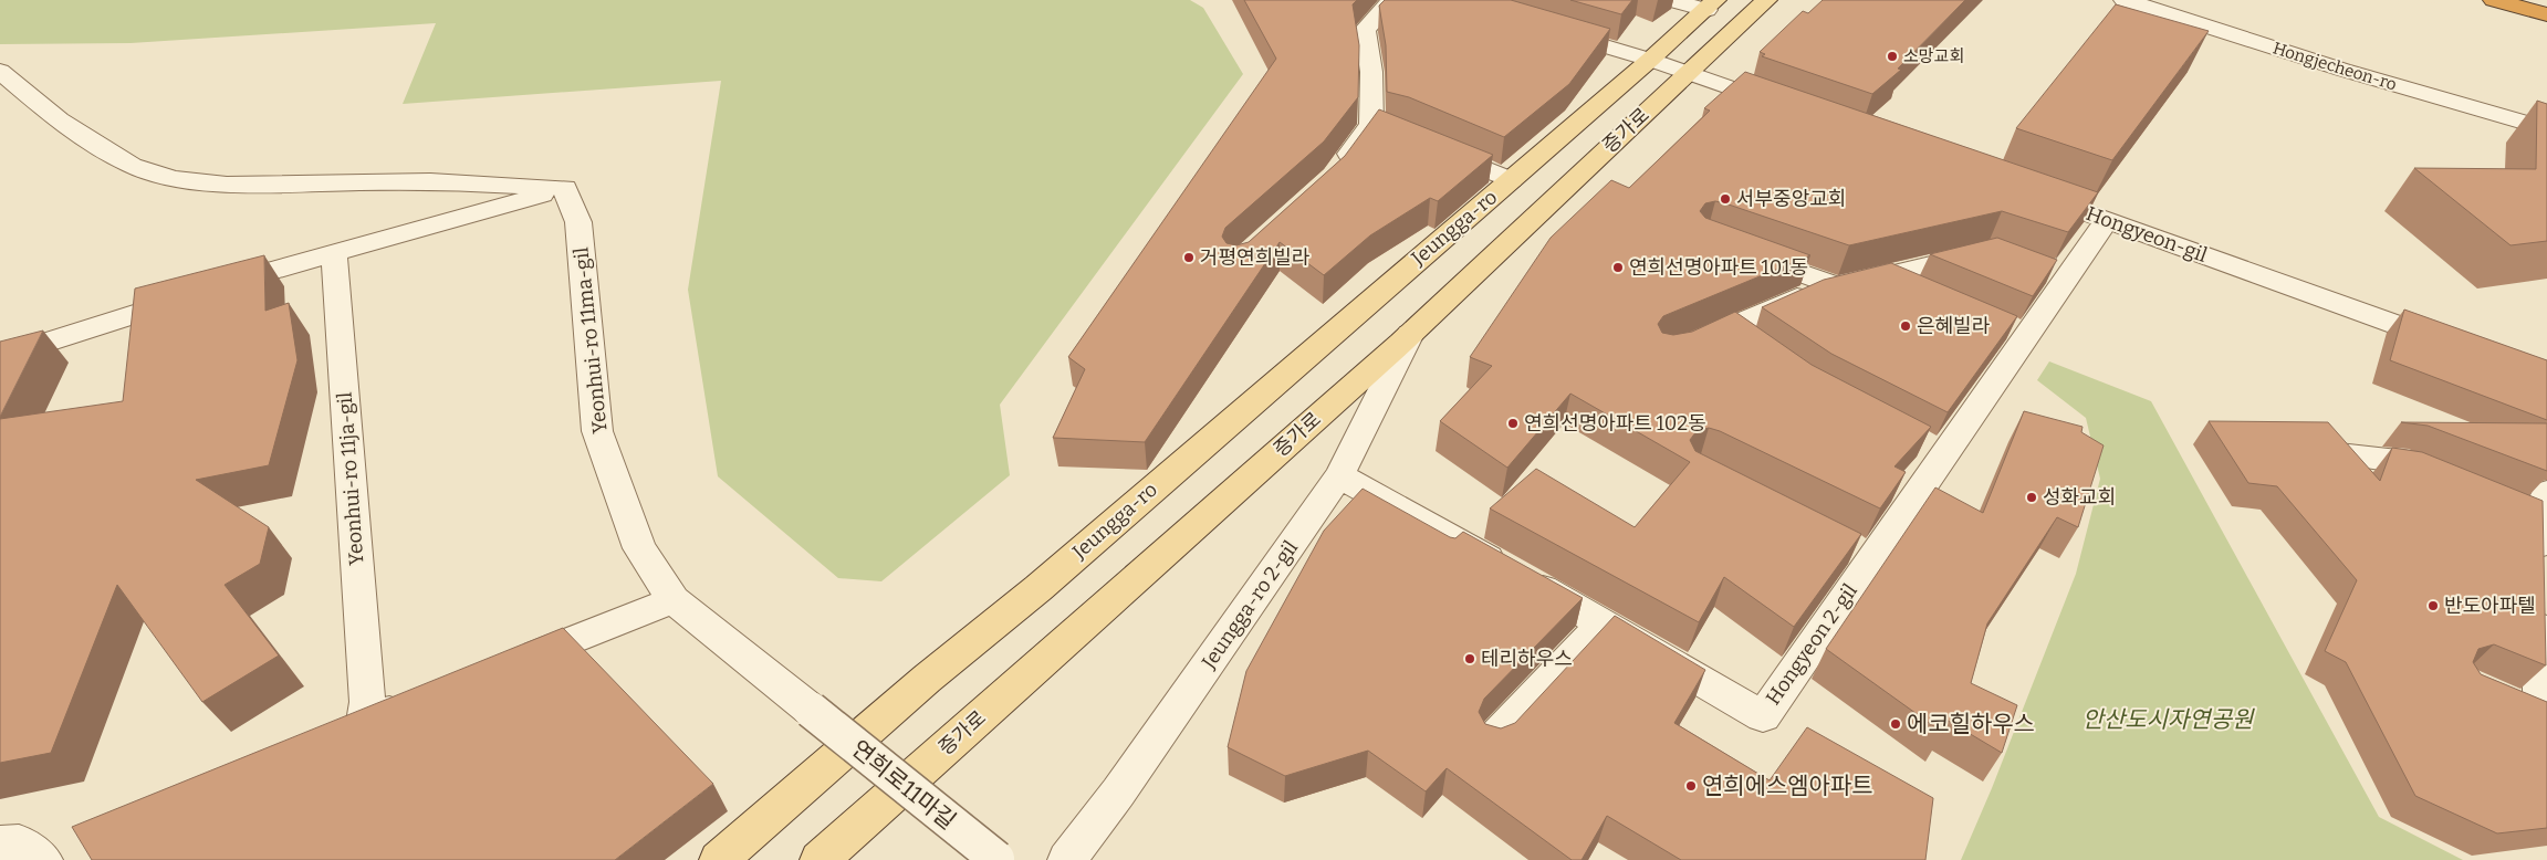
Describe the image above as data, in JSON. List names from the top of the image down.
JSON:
{
  "streets": {
    "main road": ["증가로", "Jeungga-ro"],
    "street": [
      "Hongjecheon-ro",
      "Hongyeon-gil",
      "Yeonhui-ro 11ma-gil",
      "Yeonhui-ro 11ja-gil",
      "Jeungga-ro 2-gil",
      "Hongyeon 2-gil",
      "연희로11마길"
    ]
  },
  "crossings": [
    ["증가로", "Jeungga-ro 2-gil"],
    ["Hongyeon-gil", "Hongyeon 2-gil"],
    ["Yeonhui-ro 11ma-gil", "연희로11마길"],
    ["Jeungga-ro 2-gil", "Hongyeon 2-gil"]
  ],
  "parks": ["안산도시자연공원"],
  "places": [
    "소망교회",
    "서부중앙교회",
    "거평연희빌라",
    "연희선명아파트 101동",
    "은혜빌라",
    "연희선명아파트 102동",
    "성화교회",
    "반도아파텔",
    "테리하우스",
    "에코힐하우스",
    "연희에스엠아파트"
  ]
}
